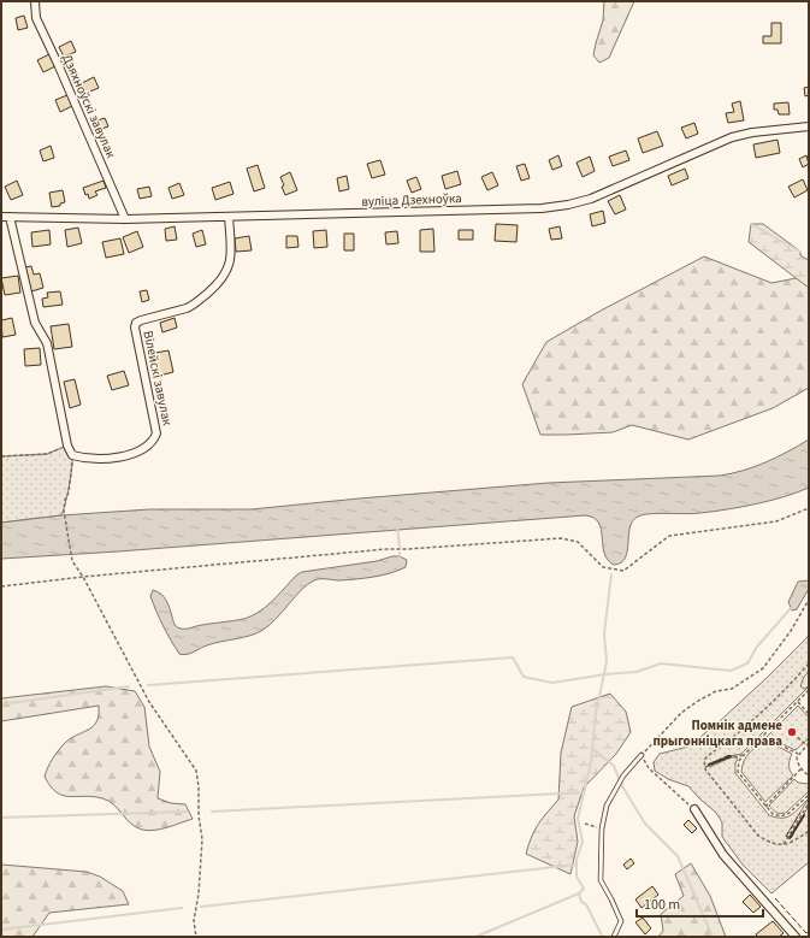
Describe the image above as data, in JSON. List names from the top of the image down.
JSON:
{
  "streets": {
    "street": ["Дзяхноўскі завулак", "вуліца Дзехноўка", "Вілейскі завулак"]
  },
  "crossings": [
    ["Дзяхноўскі завулак", "вуліца Дзехноўка"],
    ["вуліца Дзехноўка", "Вілейскі завулак"]
  ],
  "places": ["Помнік адмене прыгонніцкага права"],
  "scale_bar": "100 m"
}
